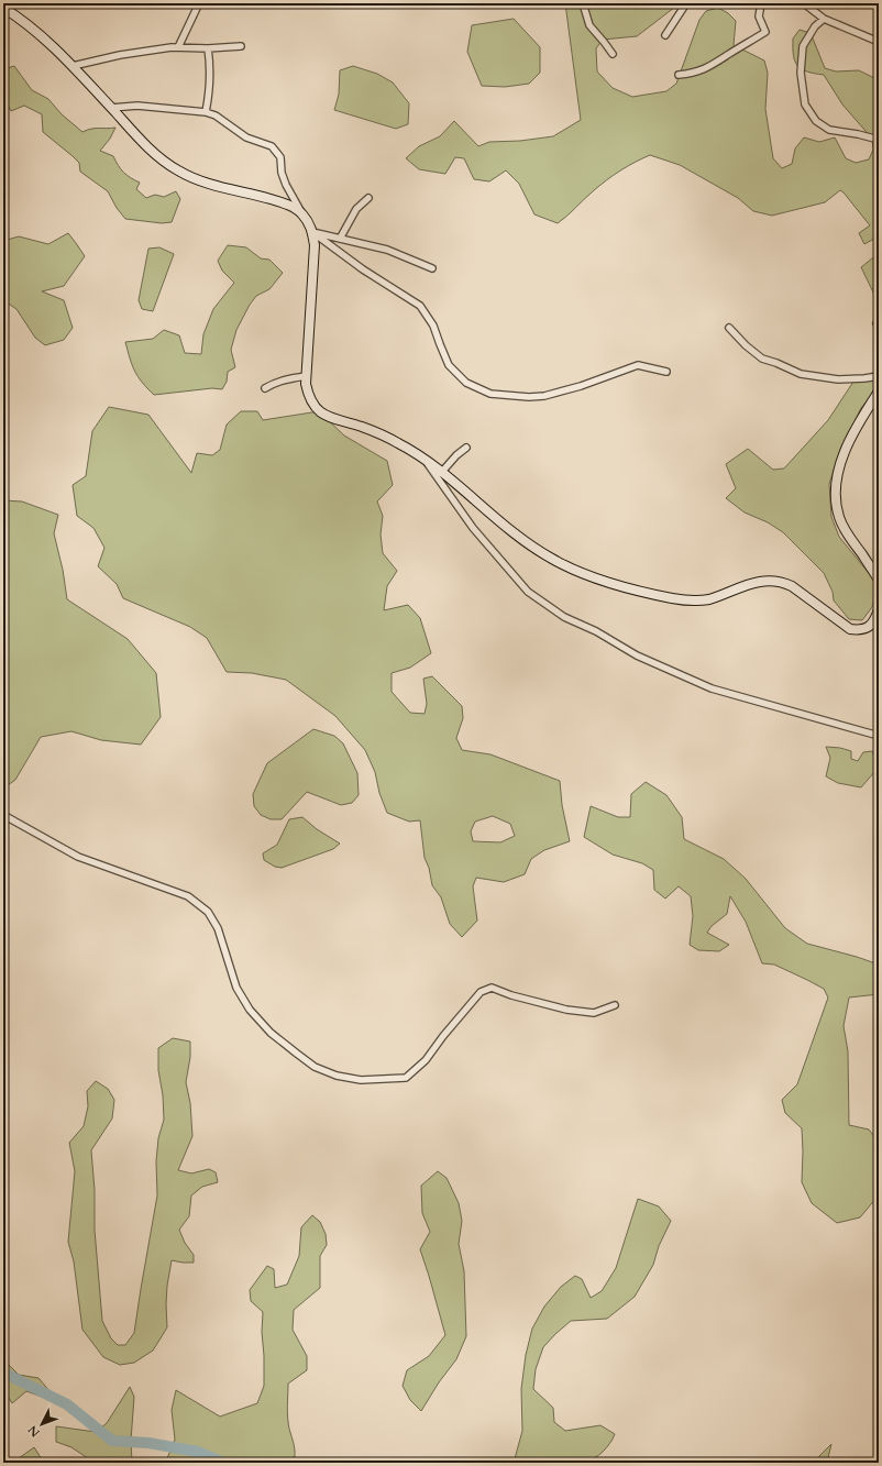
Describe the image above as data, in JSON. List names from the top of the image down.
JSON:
{
  "north": "bottom left"
}
